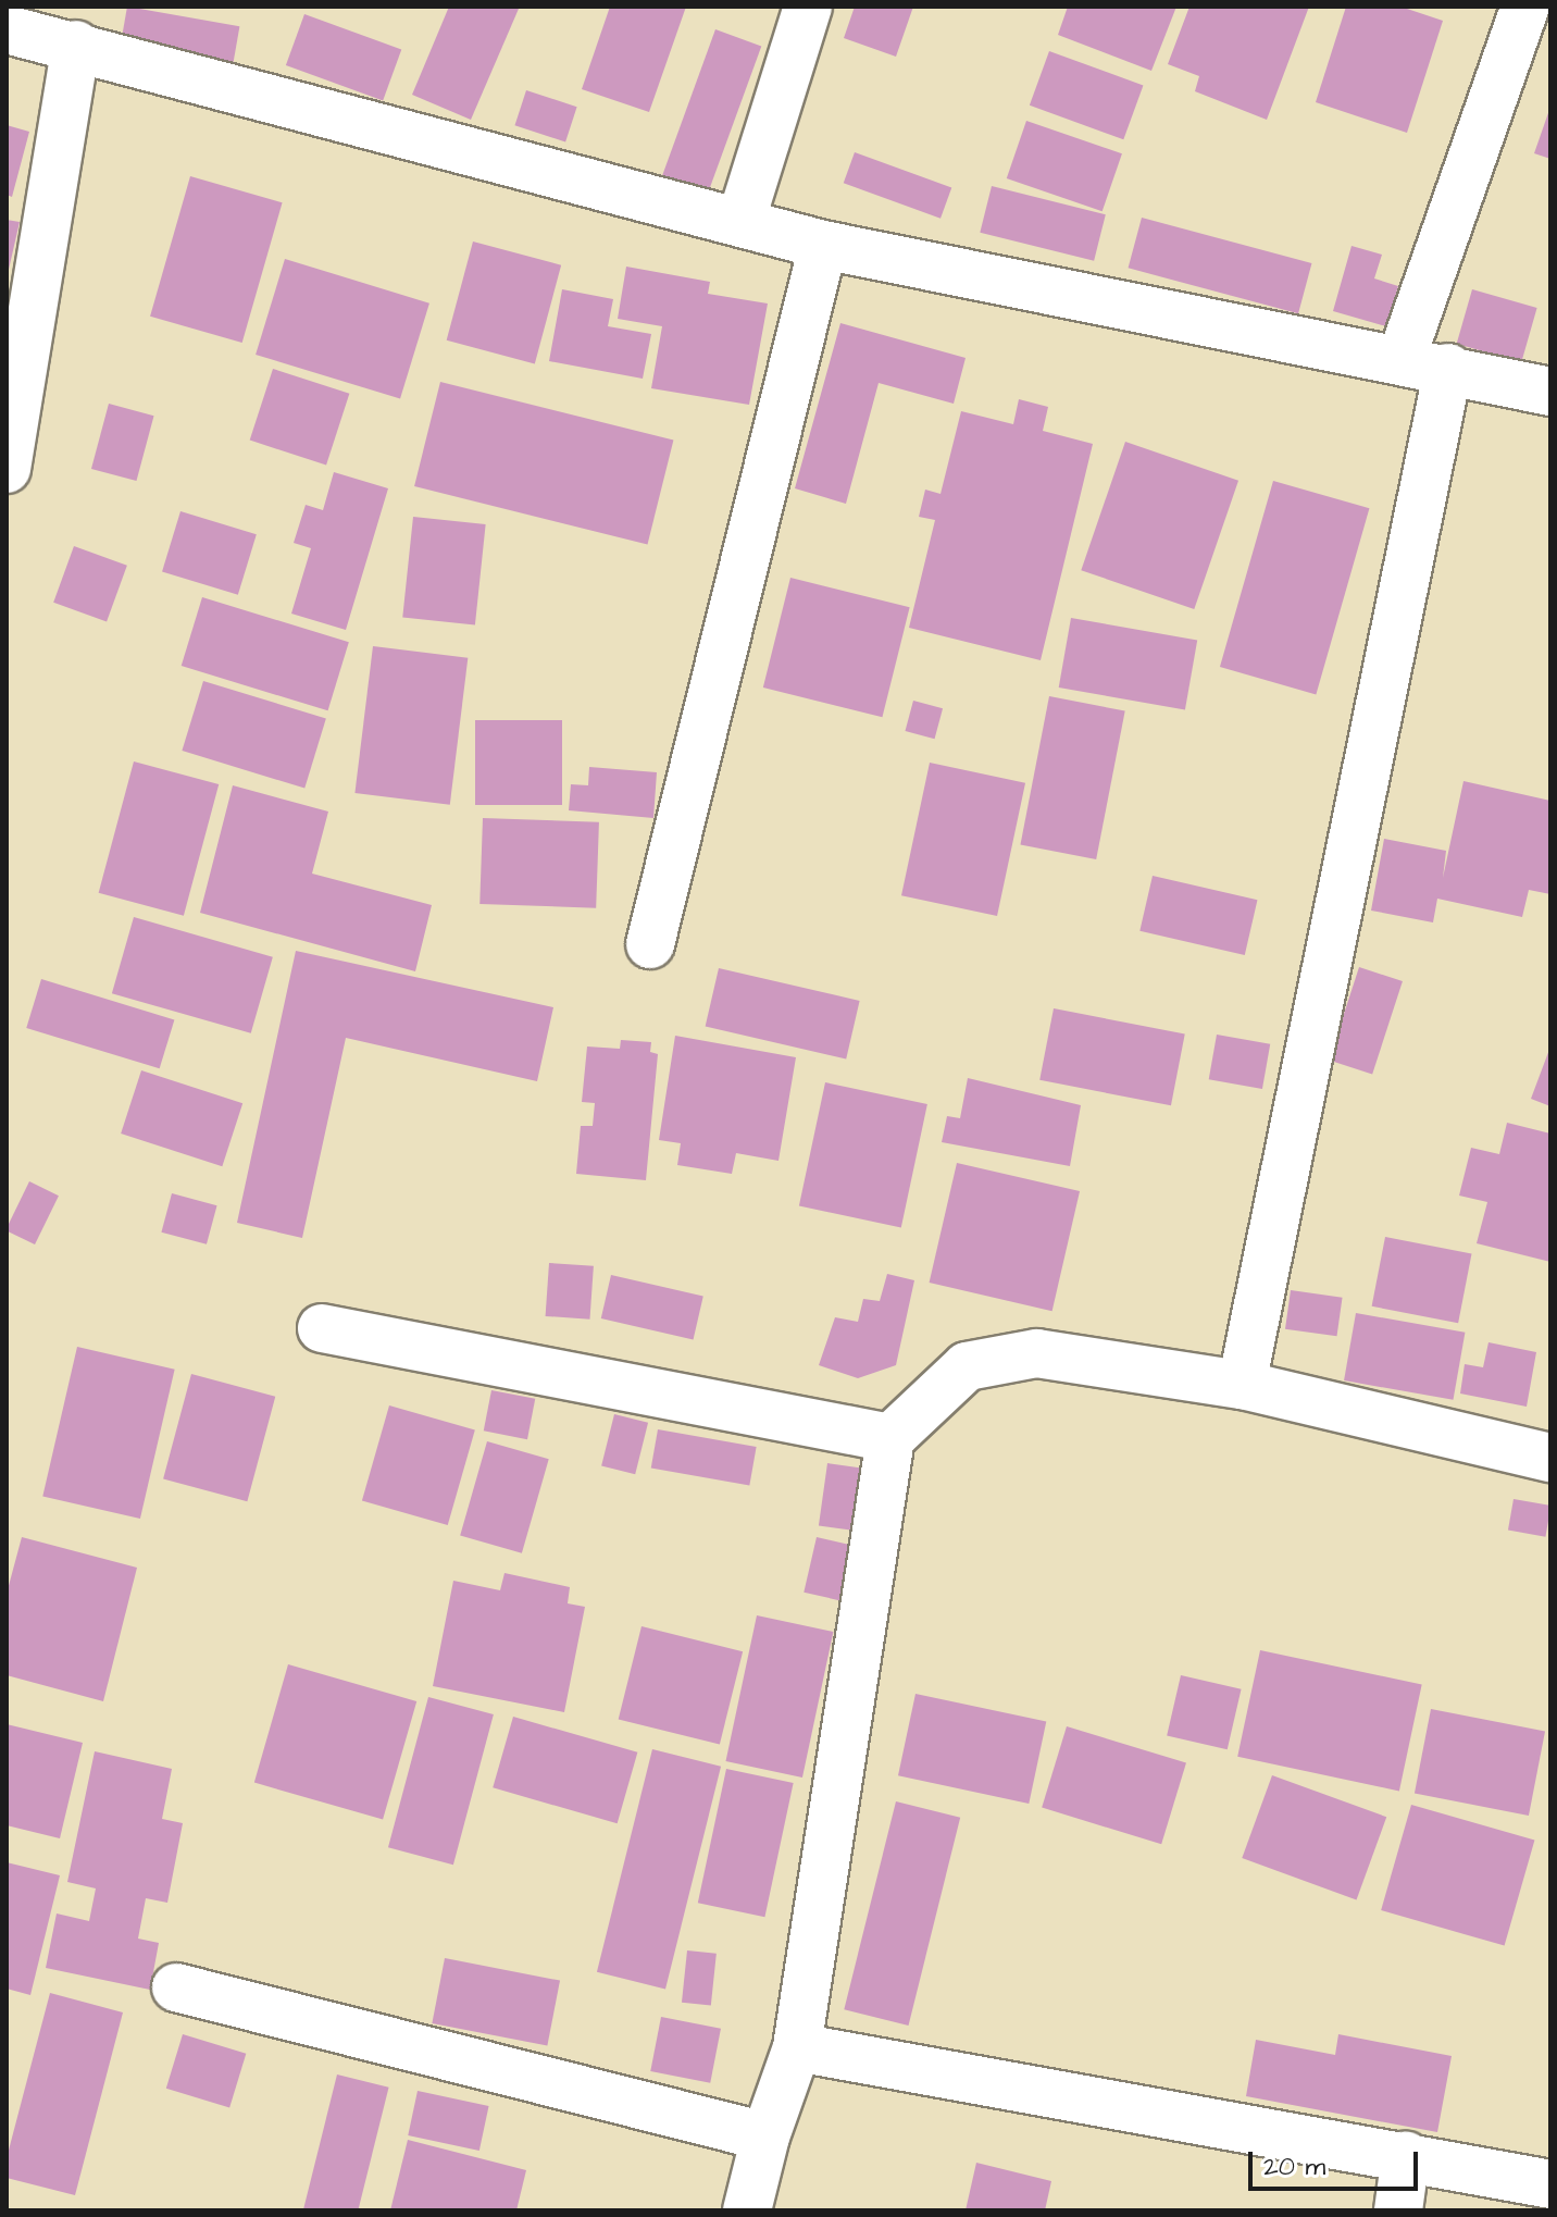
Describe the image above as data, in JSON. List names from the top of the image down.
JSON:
{
  "scale_bar": "20 m"
}
